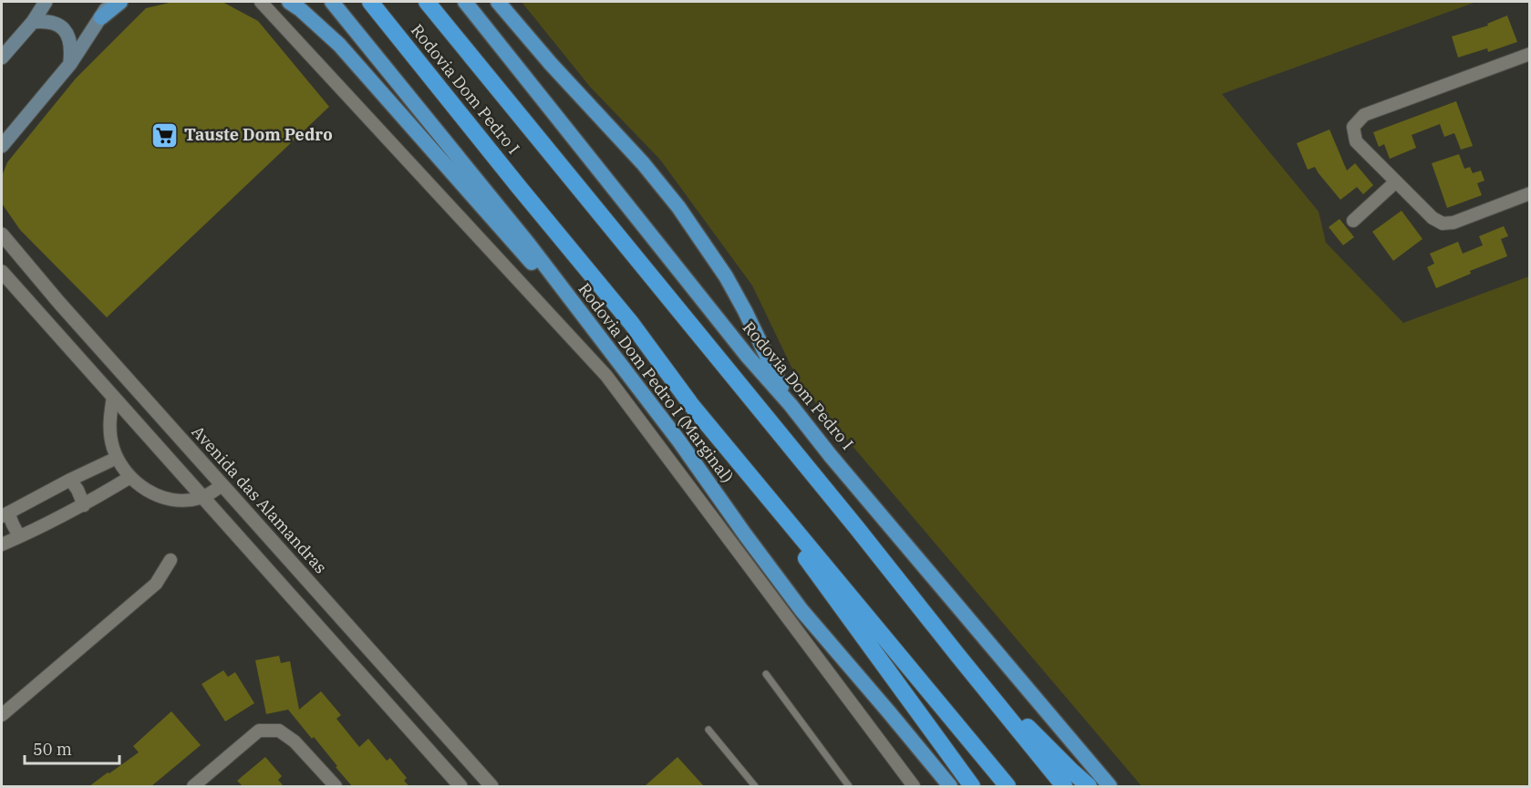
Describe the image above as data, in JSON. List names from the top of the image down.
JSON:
{
  "streets": {
    "highway": ["Rodovia Dom Pedro I", "Rodovia Dom Pedro I (Marginal)"],
    "street": ["Avenida das Alamandras"]
  },
  "places": {
    "supermarket": ["Tauste Dom Pedro"]
  },
  "scale_bar": "50 m"
}
